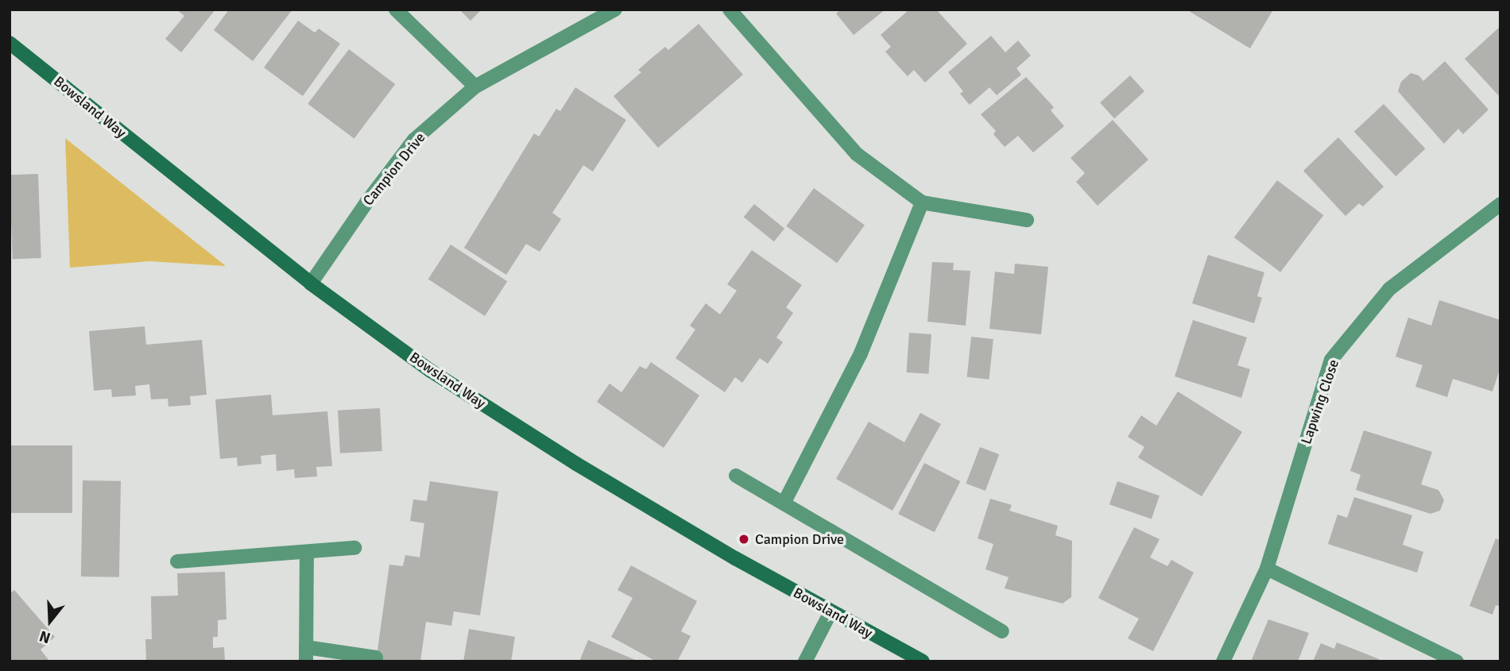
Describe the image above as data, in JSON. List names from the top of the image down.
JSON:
{
  "streets": {
    "street": ["Bowsland Way", "Campion Drive", "Lapwing Close"]
  },
  "crossings": [
    ["Bowsland Way", "Campion Drive"]
  ],
  "places": ["Campion Drive"],
  "north": "bottom"
}
